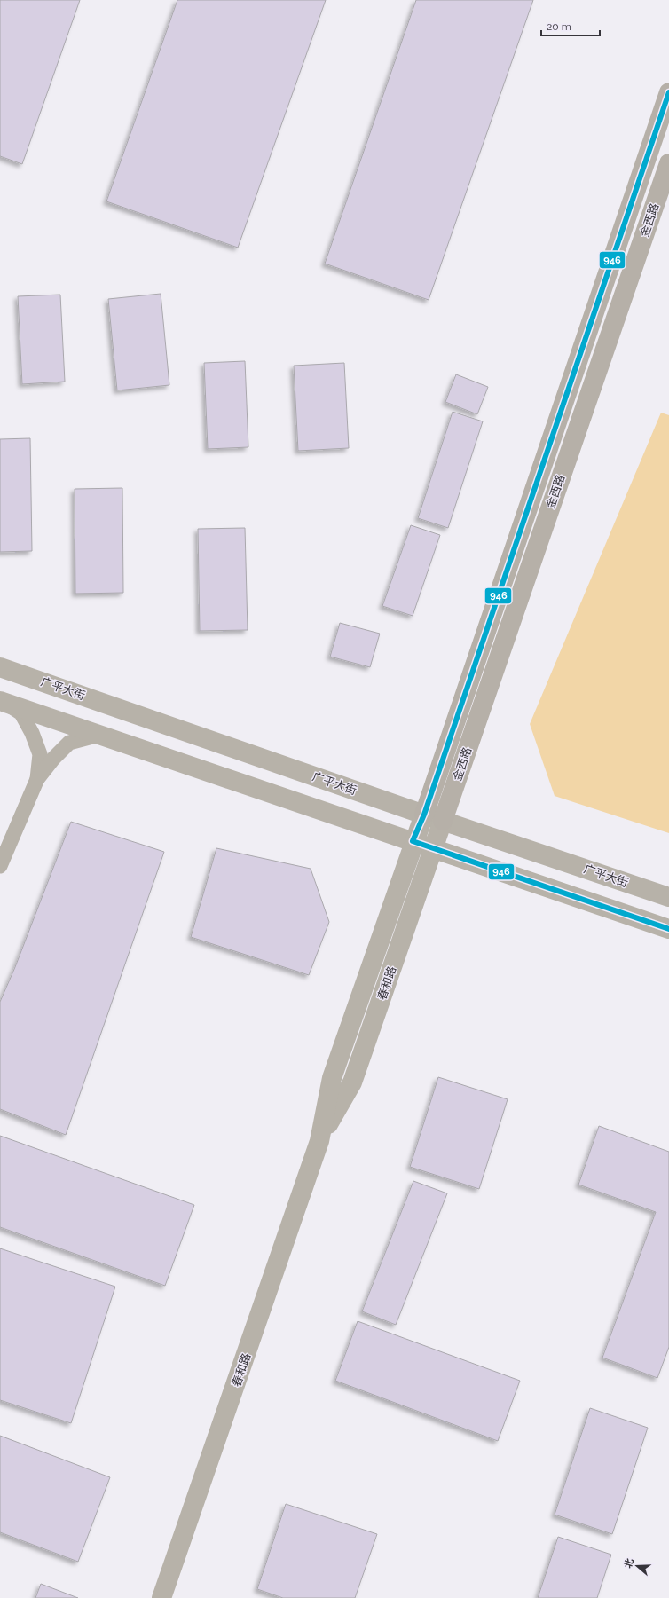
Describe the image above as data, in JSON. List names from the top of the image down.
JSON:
{
  "streets": {
    "main road": ["金西路"],
    "street": ["广平大街", "春和路"]
  },
  "crossings": [
    ["金西路", "广平大街"],
    ["金西路", "春和路"],
    ["广平大街", "春和路"]
  ],
  "lines": ["transit line 946"],
  "scale_bar": "20 m",
  "north": "left"
}
